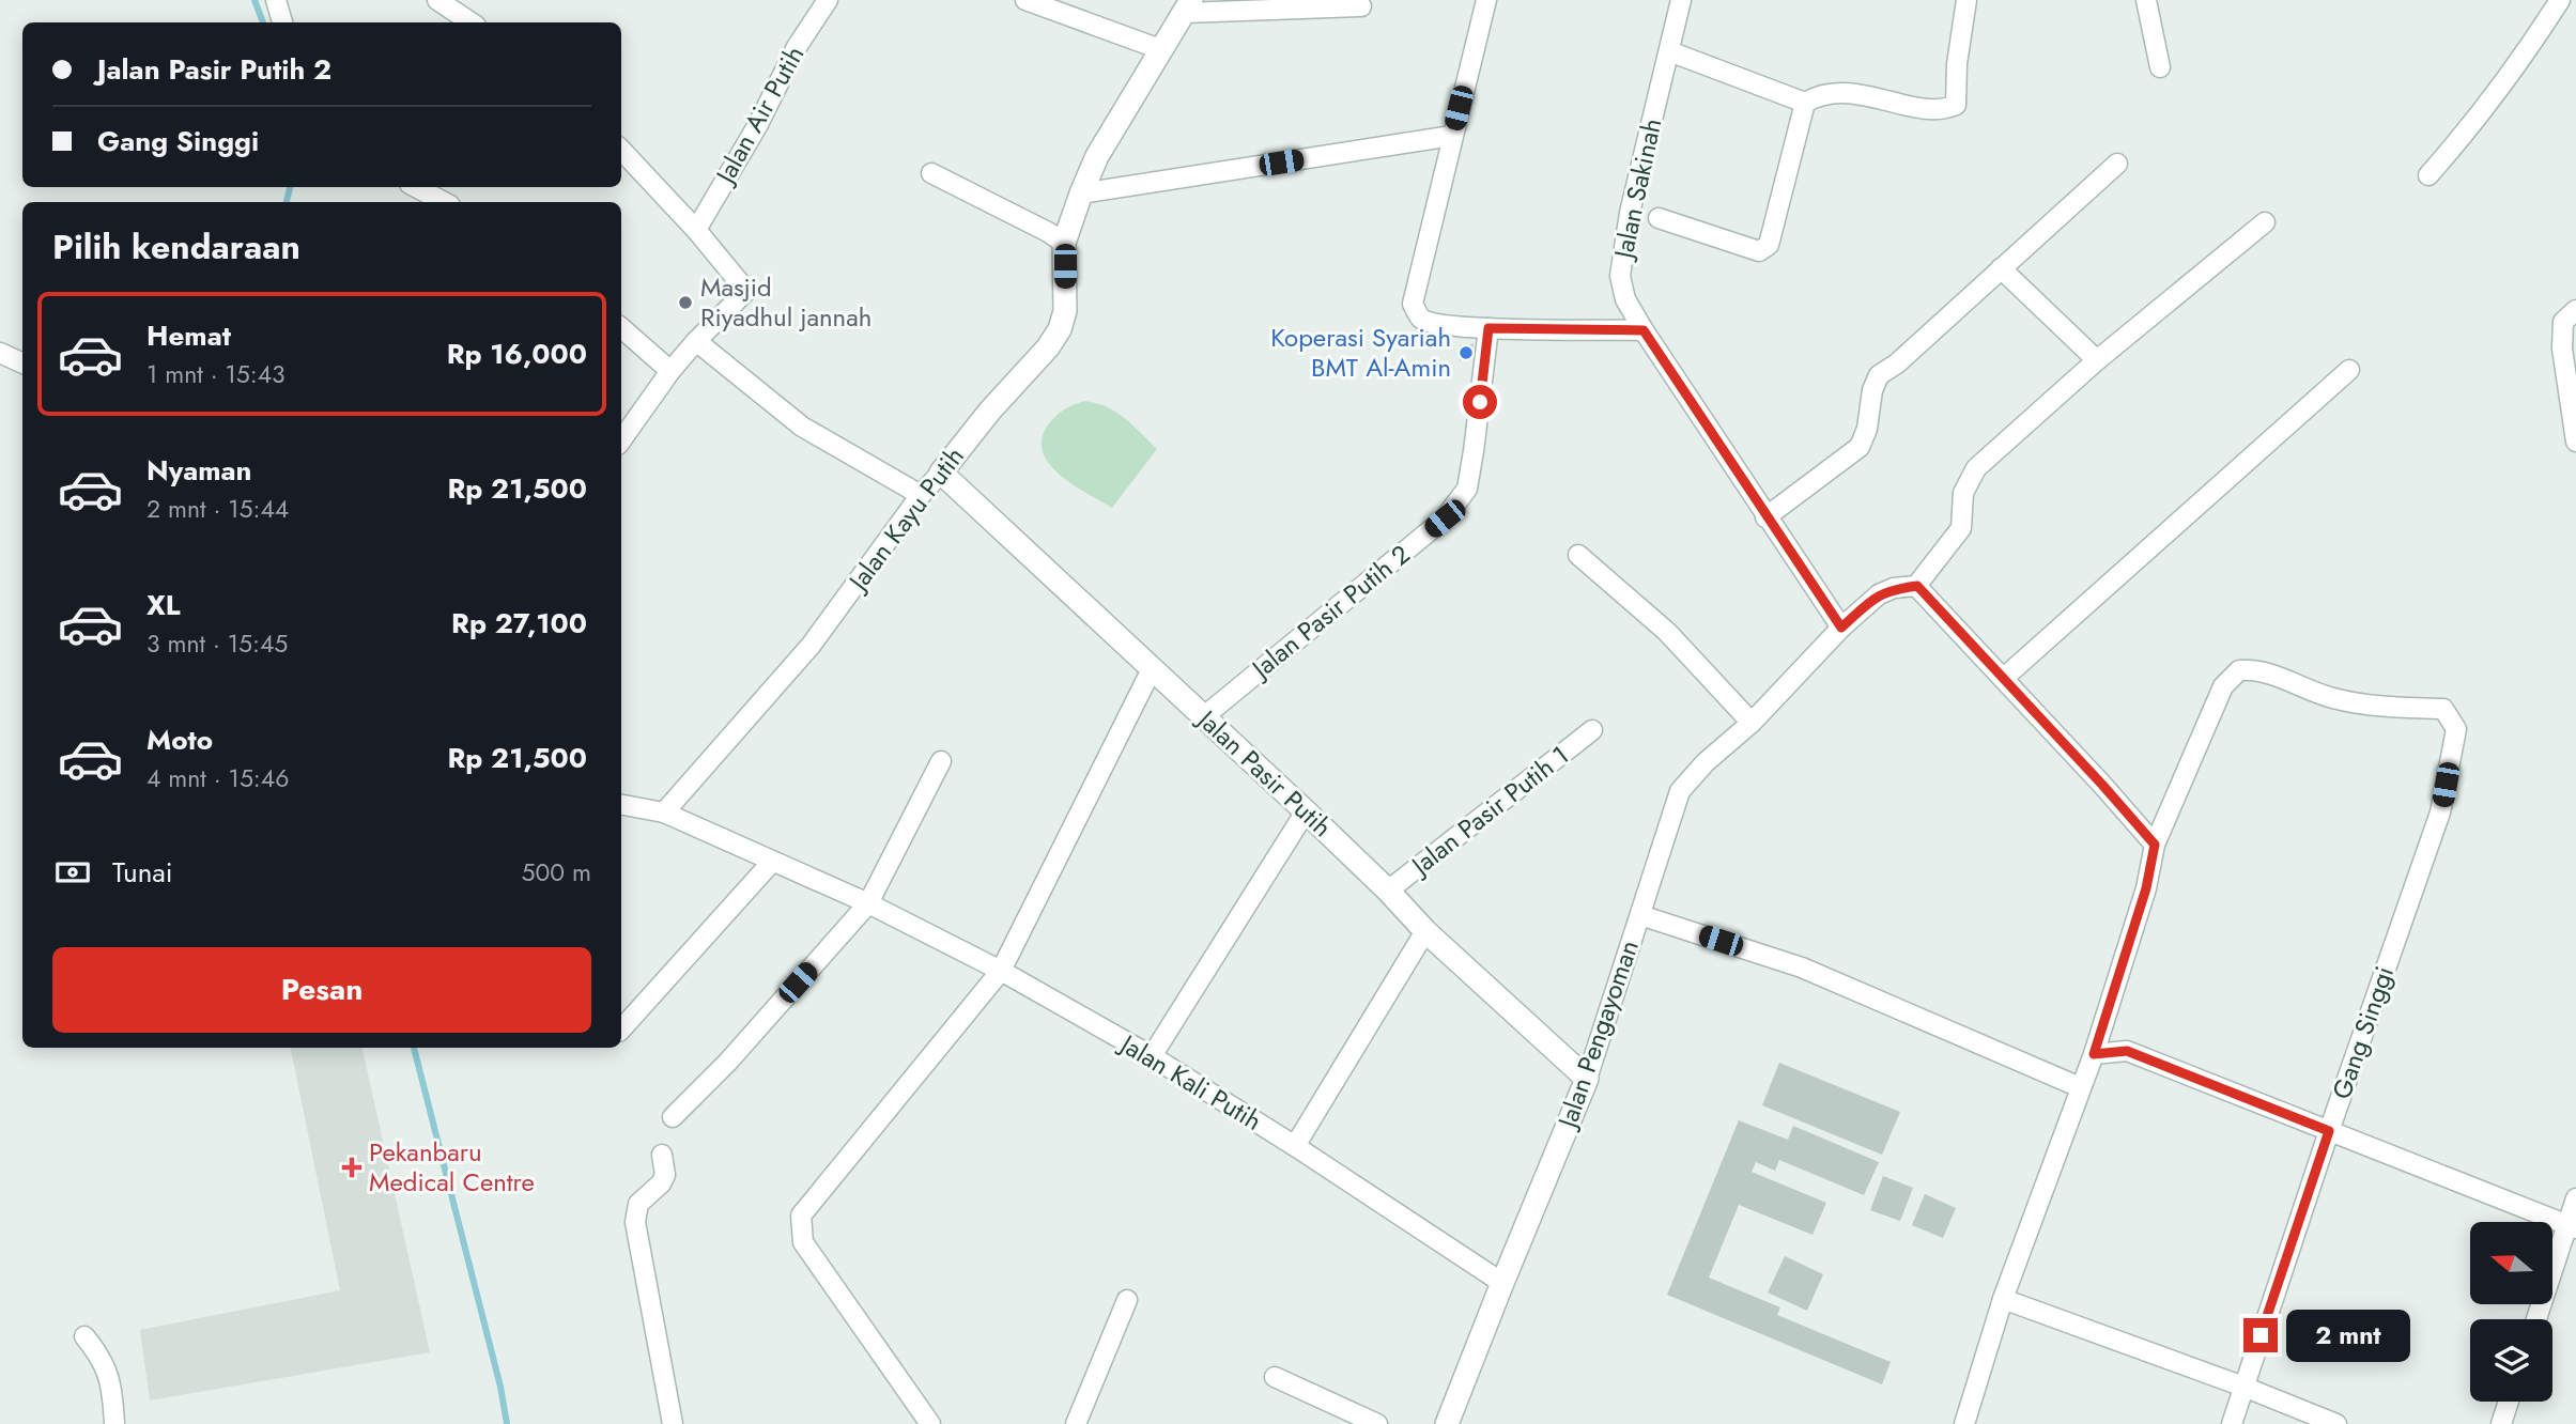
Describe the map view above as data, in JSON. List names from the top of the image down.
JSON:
{
  "streets": {
    "street": [
      "Jalan Air Putih",
      "Jalan Sakinah",
      "Jalan Kayu Putih",
      "Jalan Pasir Putih 2",
      "Jalan Pasir Putih",
      "Jalan Pasir Putih 1",
      "Gang Singgi",
      "Jalan Pengayoman",
      "Jalan Kali Putih"
    ]
  },
  "crossings": [
    ["Jalan Kayu Putih", "Jalan Pasir Putih"],
    ["Jalan Pasir Putih 2", "Jalan Pasir Putih"],
    ["Jalan Pasir Putih", "Jalan Pasir Putih 1"],
    ["Jalan Pasir Putih", "Jalan Pengayoman"],
    ["Jalan Pengayoman", "Jalan Kali Putih"]
  ],
  "places": {
    "other": ["Masjid Riyadhul jannah", "Koperasi Syariah BMT Al-Amin"],
    "health": ["Pekanbaru Medical Centre"]
  },
  "north": "left",
  "page": {
    "banner": ["Jalan Pasir Putih 2", "Gang Singgi"],
    "heading": "Pilih kendaraan",
    "list": [
      {
        "name": "Hemat",
        "note": "1 mnt · 15:43",
        "value": "Rp 16,000"
      },
      {
        "name": "Nyaman",
        "note": "2 mnt · 15:44",
        "value": "Rp 21,500"
      },
      {
        "name": "XL",
        "note": "3 mnt · 15:45",
        "value": "Rp 27,100"
      },
      {
        "name": "Moto",
        "note": "4 mnt · 15:46",
        "value": "Rp 21,500"
      }
    ],
    "pay": ["Tunai", "500 m"],
    "buttons": "Pesan",
    "bubble": "2 mnt"
  }
}
